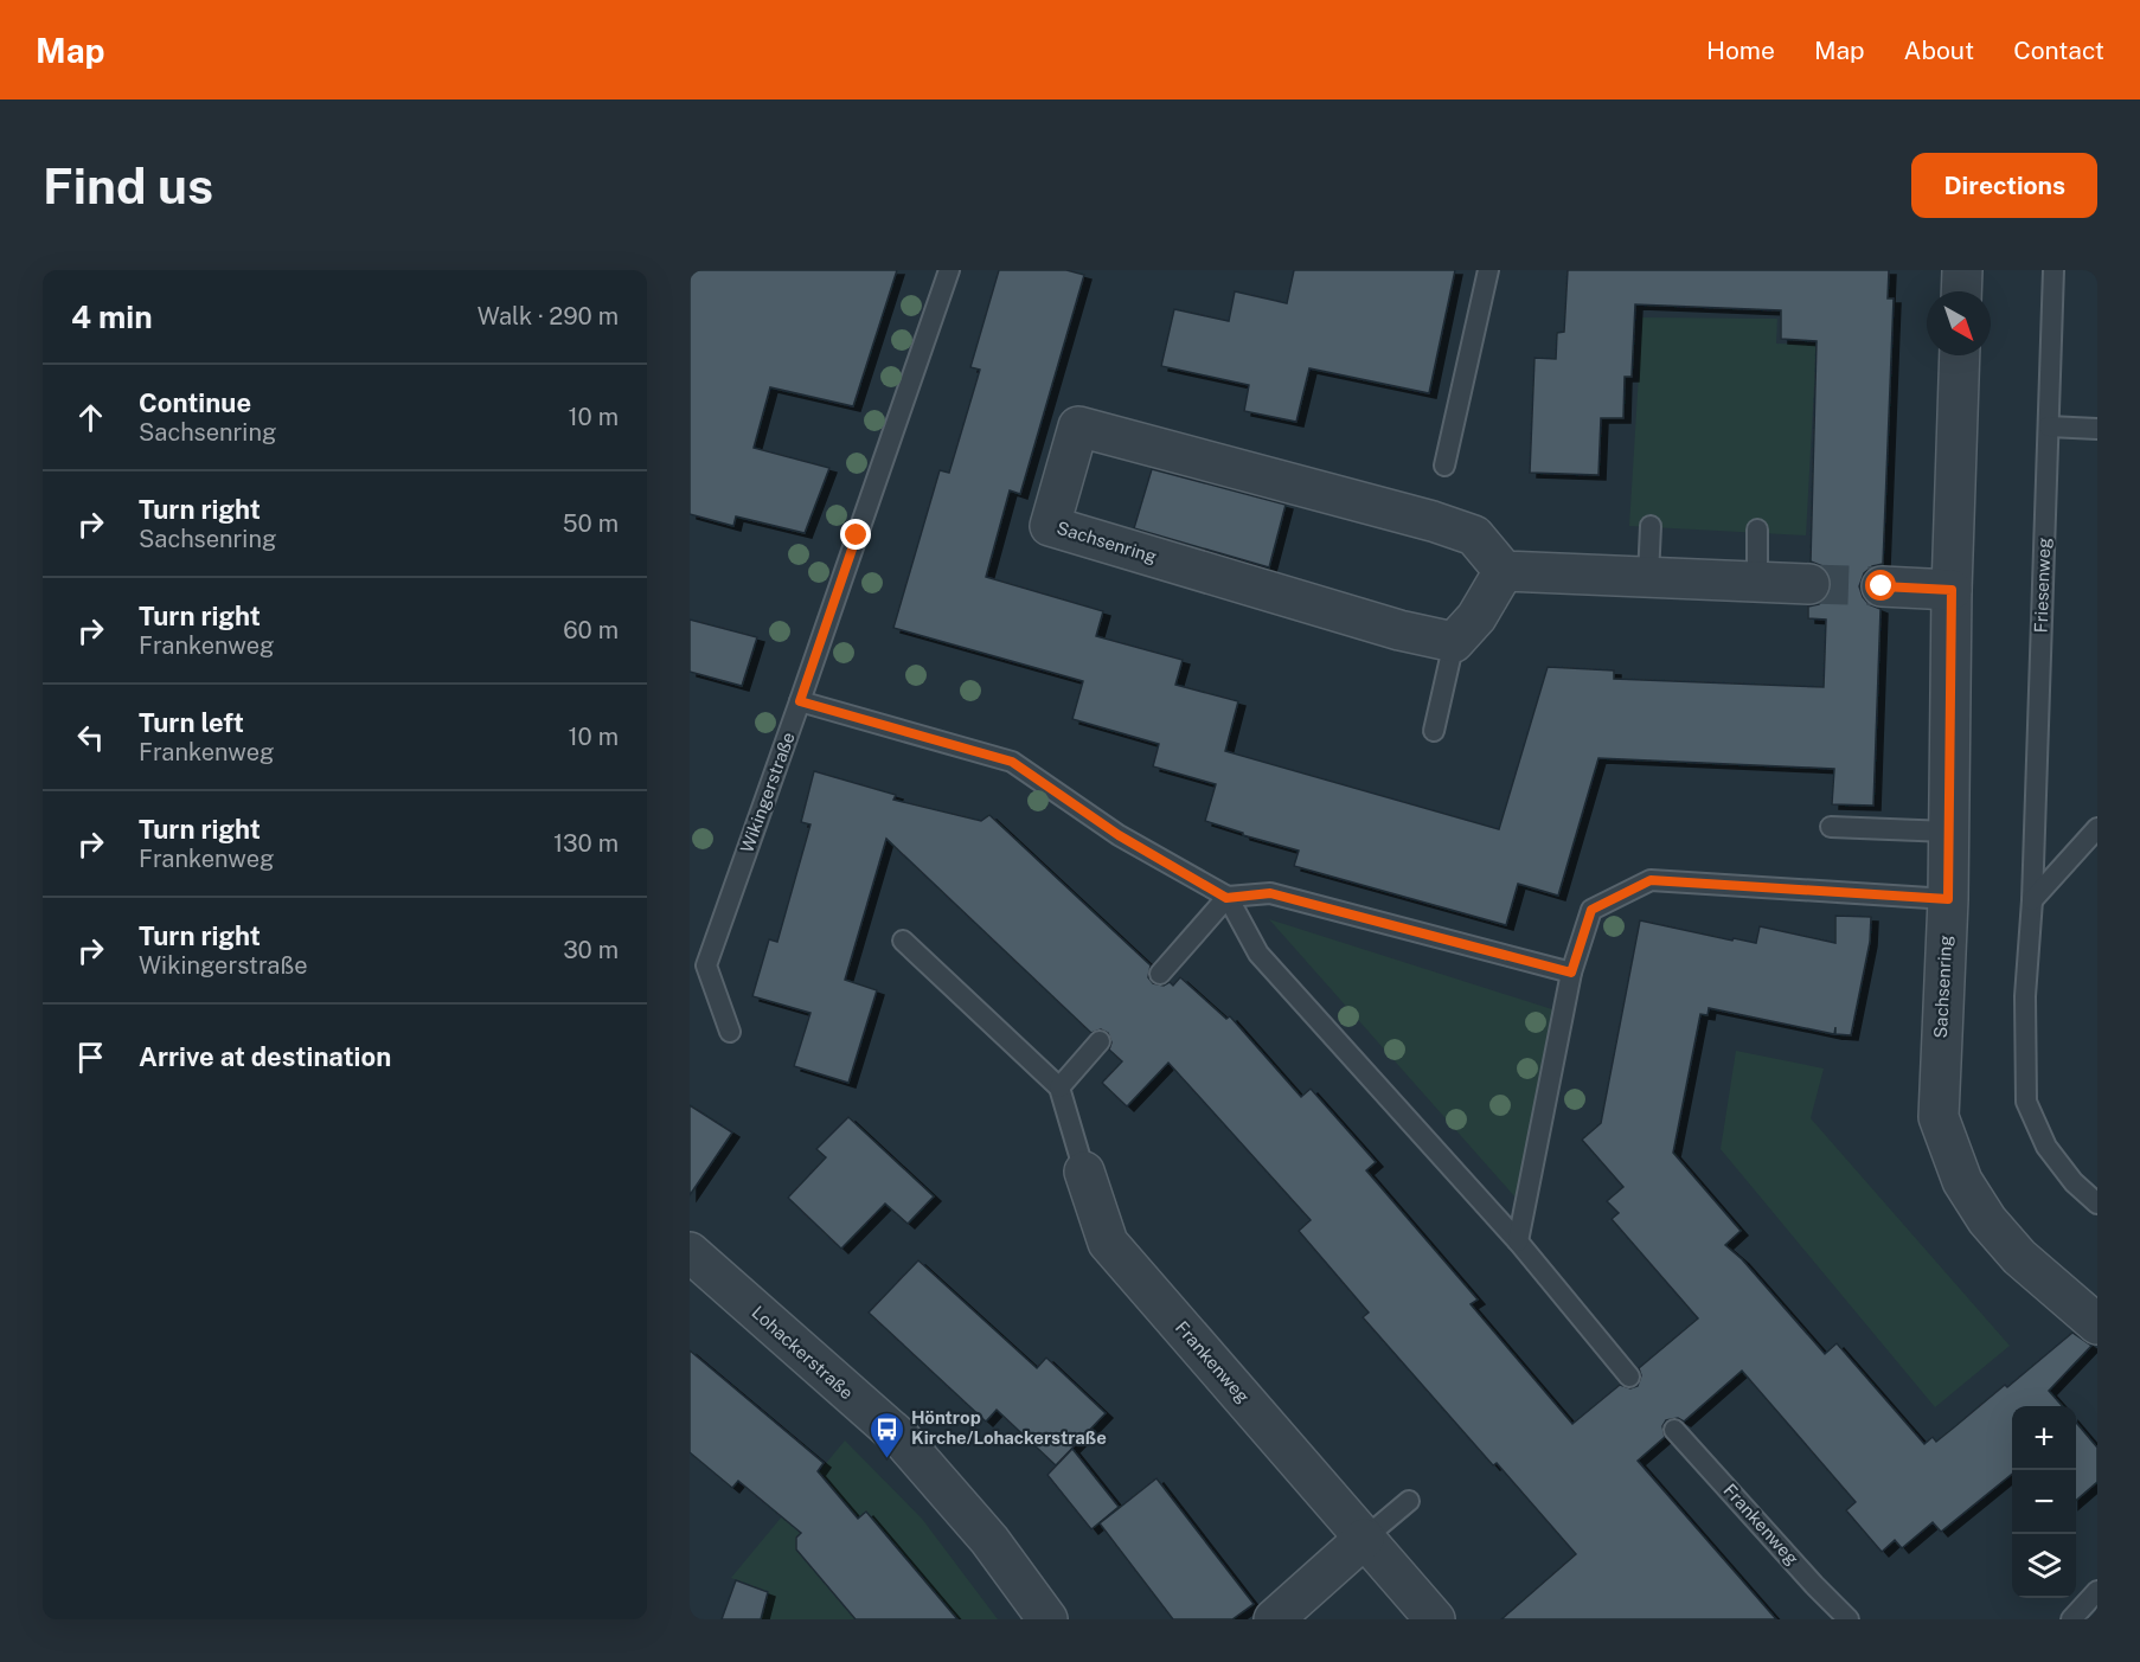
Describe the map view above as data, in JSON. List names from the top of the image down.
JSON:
{
  "streets": {
    "street": ["Sachsenring", "Lohackerstraße", "Frankenweg"],
    "lane": ["Friesenweg", "Wikingerstraße"]
  },
  "places": {
    "bus stop": ["Höntrop Kirche/Lohackerstraße"]
  },
  "north": "bottom right",
  "page": {
    "header": "Map",
    "nav": [
      "Home",
      "Map",
      "About",
      "Contact"
    ],
    "buttons": "Directions",
    "title": "Find us",
    "heading": ["4 min", "Walk · 290 m"],
    "list": [
      ["Continue", "Sachsenring", "10 m"],
      ["Turn right", "Sachsenring", "50 m"],
      ["Turn right", "Frankenweg", "60 m"],
      ["Turn left", "Frankenweg", "10 m"],
      ["Turn right", "Frankenweg", "130 m"],
      ["Turn right", "Wikingerstraße", "30 m"],
      "Arrive at destination"
    ],
    "map_buttons": ["+", "−"]
  }
}
